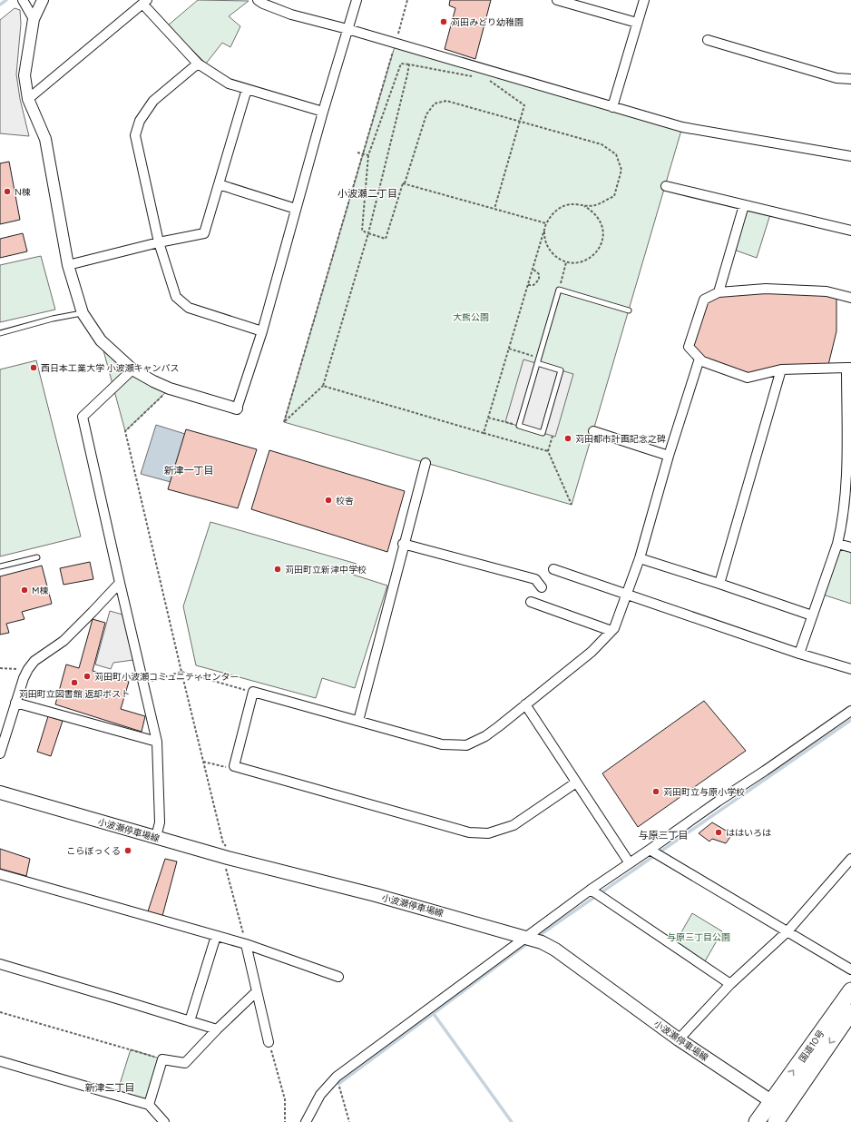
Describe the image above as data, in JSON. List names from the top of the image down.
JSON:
{
  "streets": {
    "highway": ["国道10号"],
    "main road": ["小波瀬停車場線"]
  },
  "crossings": [
    ["小波瀬停車場線", "国道10号"]
  ],
  "districts": [
    "小波瀬二丁目",
    "新津一丁目",
    "与原三丁目",
    "新津二丁目"
  ],
  "parks": ["大熊公園", "与原三丁目公園"],
  "places": [
    "苅田みどり幼稚園",
    "N棟",
    "西日本工業大学 小波瀬キャンパス",
    "苅田都市計画記念之碑",
    "校舎",
    "苅田町立新津中学校",
    "M棟",
    "苅田町小波瀬コミュニティセンター",
    "苅田町立図書館 返却ポスト",
    "苅田町立与原小学校",
    "ははいろは",
    "こらぼっくる"
  ]
}
